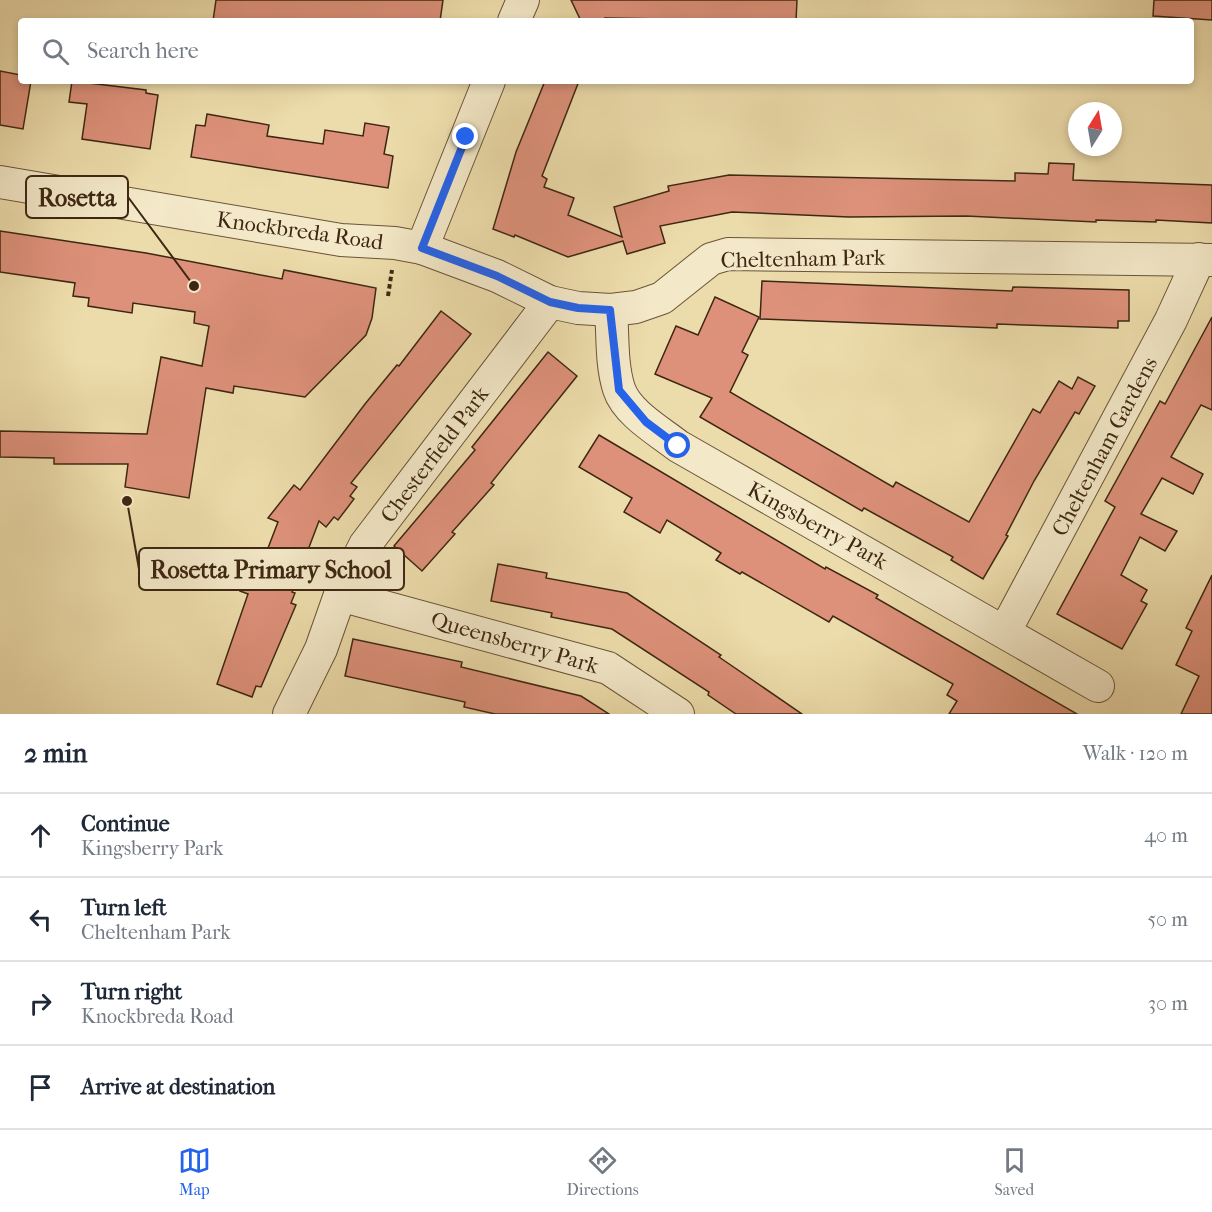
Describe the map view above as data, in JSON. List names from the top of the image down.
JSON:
{
  "streets": {
    "street": [
      "Knockbreda Road",
      "Cheltenham Park",
      "Cheltenham Gardens",
      "Chesterfield Park",
      "Kingsberry Park",
      "Queensberry Park"
    ]
  },
  "crossings": [
    ["Knockbreda Road", "Cheltenham Park"],
    ["Cheltenham Park", "Cheltenham Gardens"],
    ["Cheltenham Park", "Chesterfield Park"],
    ["Cheltenham Park", "Kingsberry Park"],
    ["Cheltenham Gardens", "Kingsberry Park"],
    ["Chesterfield Park", "Queensberry Park"]
  ],
  "places": ["Rosetta", "Rosetta Primary School"],
  "north": "top",
  "page": {
    "search": "Search here",
    "heading": ["2 min", "Walk · 120 m"],
    "list": [
      ["Continue", "Kingsberry Park", "40 m"],
      ["Turn left", "Cheltenham Park", "50 m"],
      ["Turn right", "Knockbreda Road", "30 m"],
      "Arrive at destination"
    ],
    "nav": ["Map", "Directions", "Saved"]
  }
}
